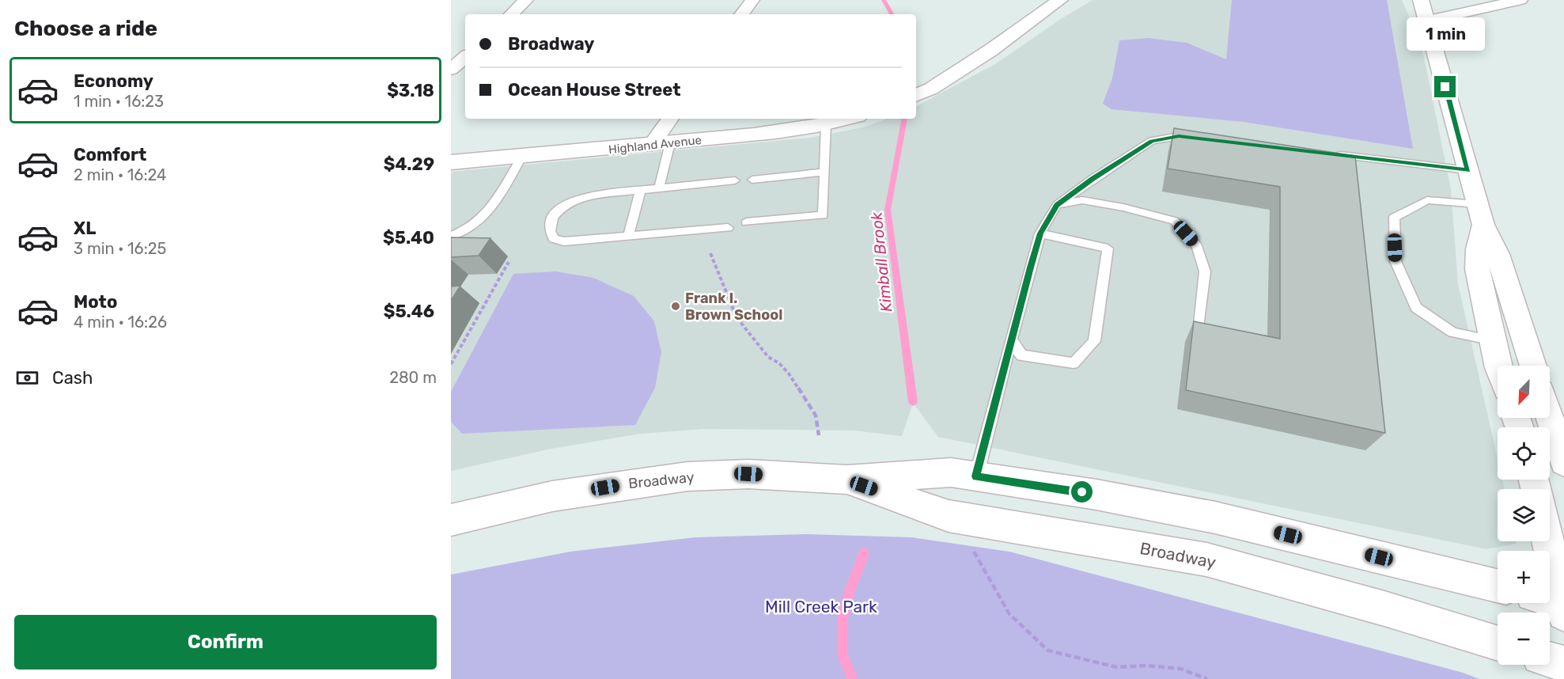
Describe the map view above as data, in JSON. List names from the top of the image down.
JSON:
{
  "streets": {
    "main road": ["Highland Avenue", "Broadway"]
  },
  "water": ["Kimball Brook"],
  "parks": ["Mill Creek Park"],
  "places": ["Frank I. Brown School"],
  "north": "bottom left",
  "page": {
    "heading": "Choose a ride",
    "banner": ["Broadway", "Ocean House Street"],
    "bubble": "1 min",
    "list": [
      {
        "name": "Economy",
        "note": "1 min · 16:23",
        "value": "$3.18"
      },
      {
        "name": "Comfort",
        "note": "2 min · 16:24",
        "value": "$4.29"
      },
      {
        "name": "XL",
        "note": "3 min · 16:25",
        "value": "$5.40"
      },
      {
        "name": "Moto",
        "note": "4 min · 16:26",
        "value": "$5.46"
      }
    ],
    "pay": ["Cash", "280 m"],
    "map_buttons": ["+", "−"],
    "buttons": "Confirm"
  }
}
